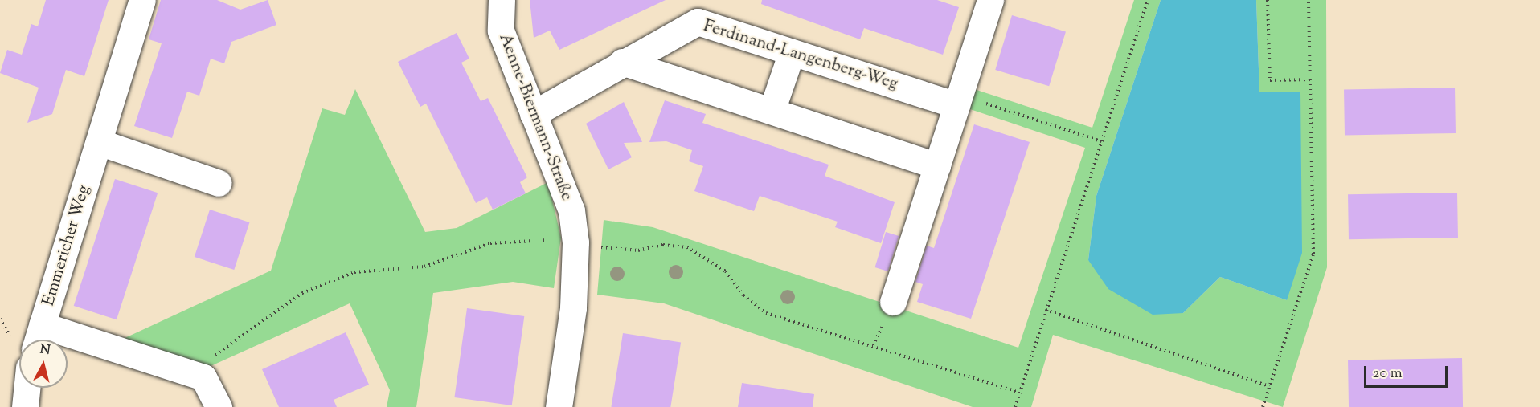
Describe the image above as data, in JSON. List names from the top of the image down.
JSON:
{
  "streets": {
    "street": ["Ferdinand-Langenberg-Weg", "Aenne-Biermann-Straße", "Emmericher Weg"]
  },
  "crossings": [
    ["Ferdinand-Langenberg-Weg", "Aenne-Biermann-Straße"]
  ],
  "scale_bar": "20 m",
  "north": "top"
}
